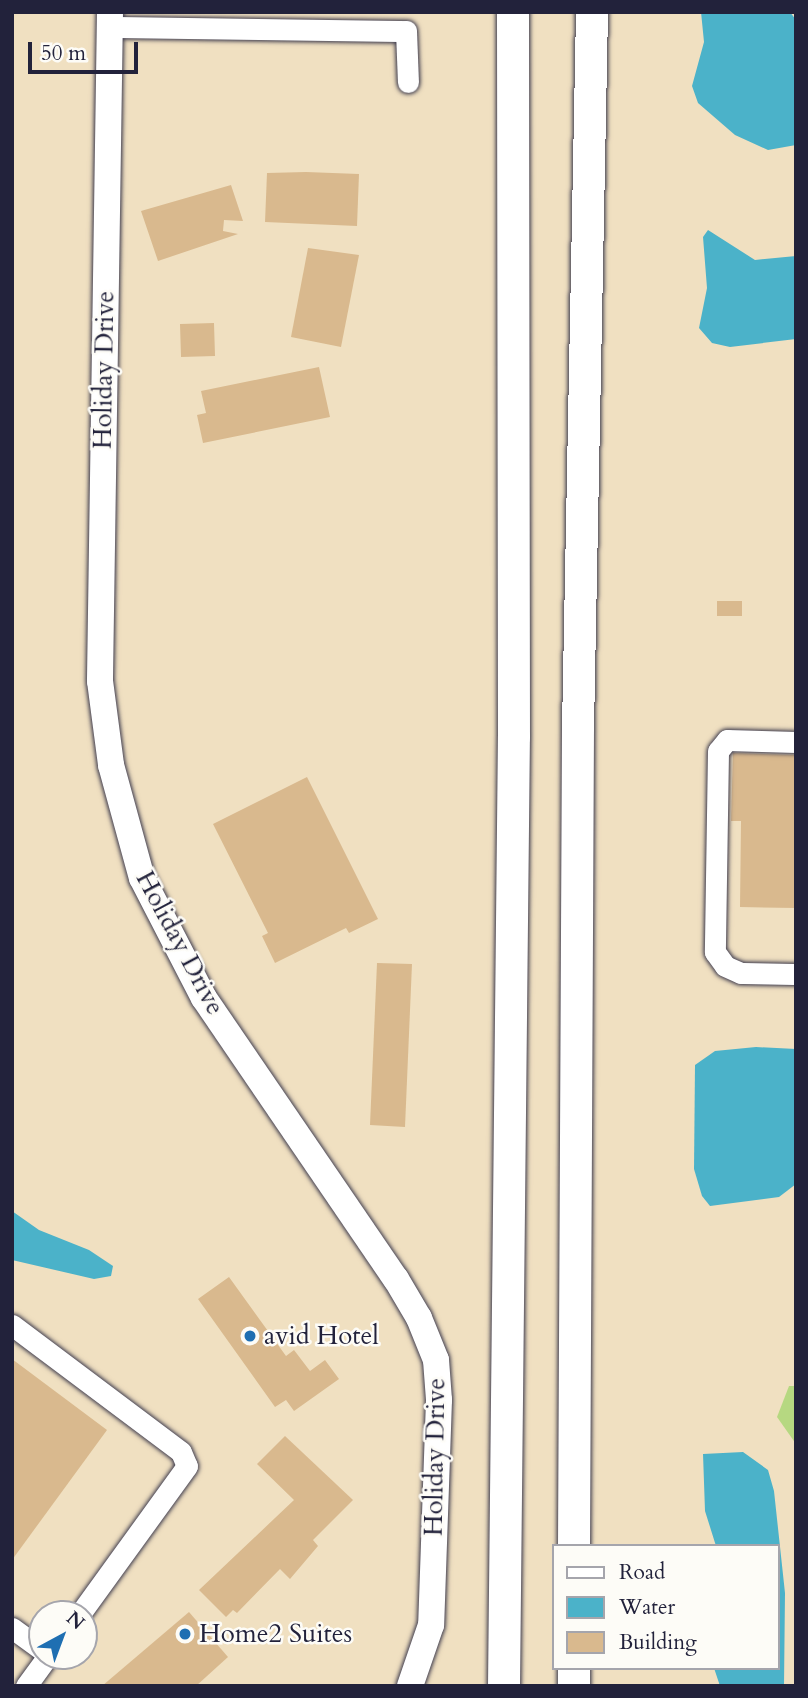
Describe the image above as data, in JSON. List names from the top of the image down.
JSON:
{
  "streets": {
    "main road": ["Holiday Drive"]
  },
  "places": ["avid Hotel", "Home2 Suites"],
  "legend": ["Road", "Water", "Building"],
  "scale_bar": "50 m",
  "north": "top right"
}
